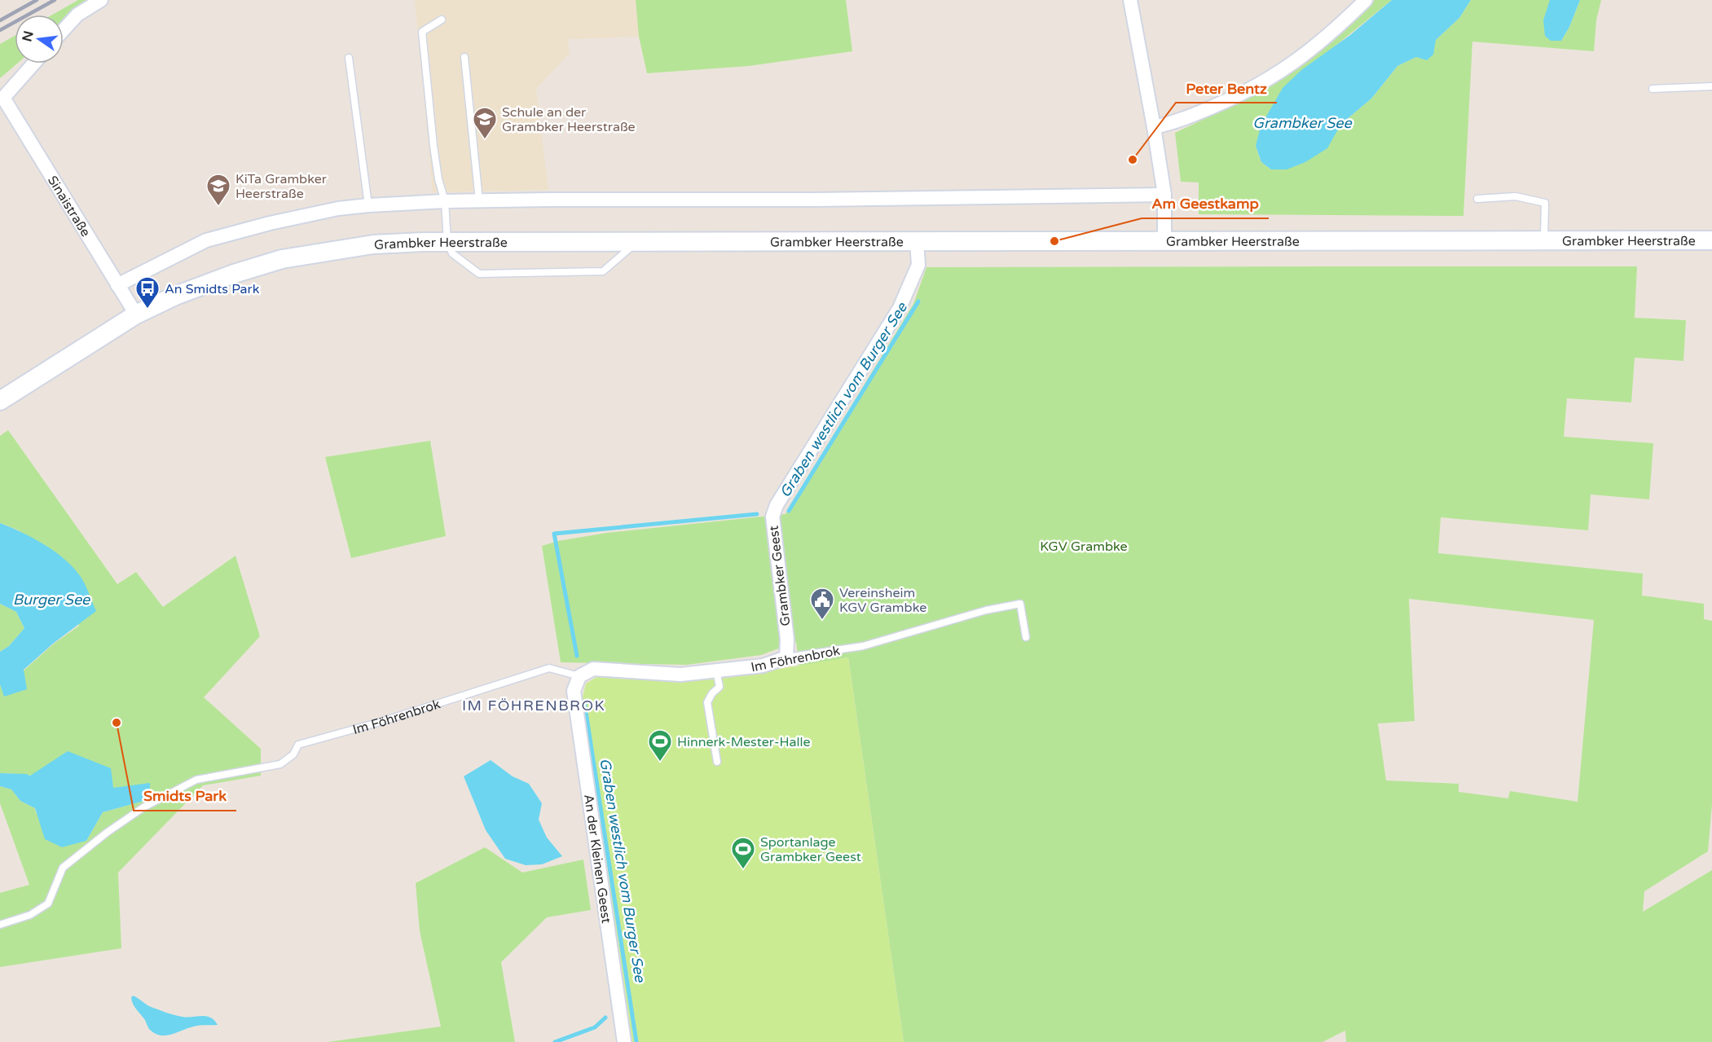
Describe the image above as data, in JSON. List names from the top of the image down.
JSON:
{
  "streets": {
    "main road": ["Grambker Heerstraße"],
    "street": [
      "Sinaistraße",
      "Grambker Geest",
      "Im Föhrenbrok",
      "An der Kleinen Geest"
    ]
  },
  "crossings": [
    ["Sinaistraße", "Grambker Heerstraße"],
    ["Grambker Heerstraße", "Grambker Geest"],
    ["Grambker Geest", "Im Föhrenbrok"],
    ["Im Föhrenbrok", "An der Kleinen Geest"]
  ],
  "districts": ["IM FÖHRENBROK"],
  "water": ["Grambker See", "Graben westlich vom Burger See", "Burger See"],
  "parks": ["KGV Grambke"],
  "places": {
    "school or university": ["Schule an der Grambker Heerstraße", "KiTa Grambker Heerstraße"],
    "other": ["Peter Bentz", "Am Geestkamp", "Smidts Park"],
    "bus stop": ["An Smidts Park"],
    "public building": ["Vereinsheim KGV Grambke"],
    "sports": ["Hinnerk-Mester-Halle", "Sportanlage Grambker Geest"]
  },
  "north": "left"
}
